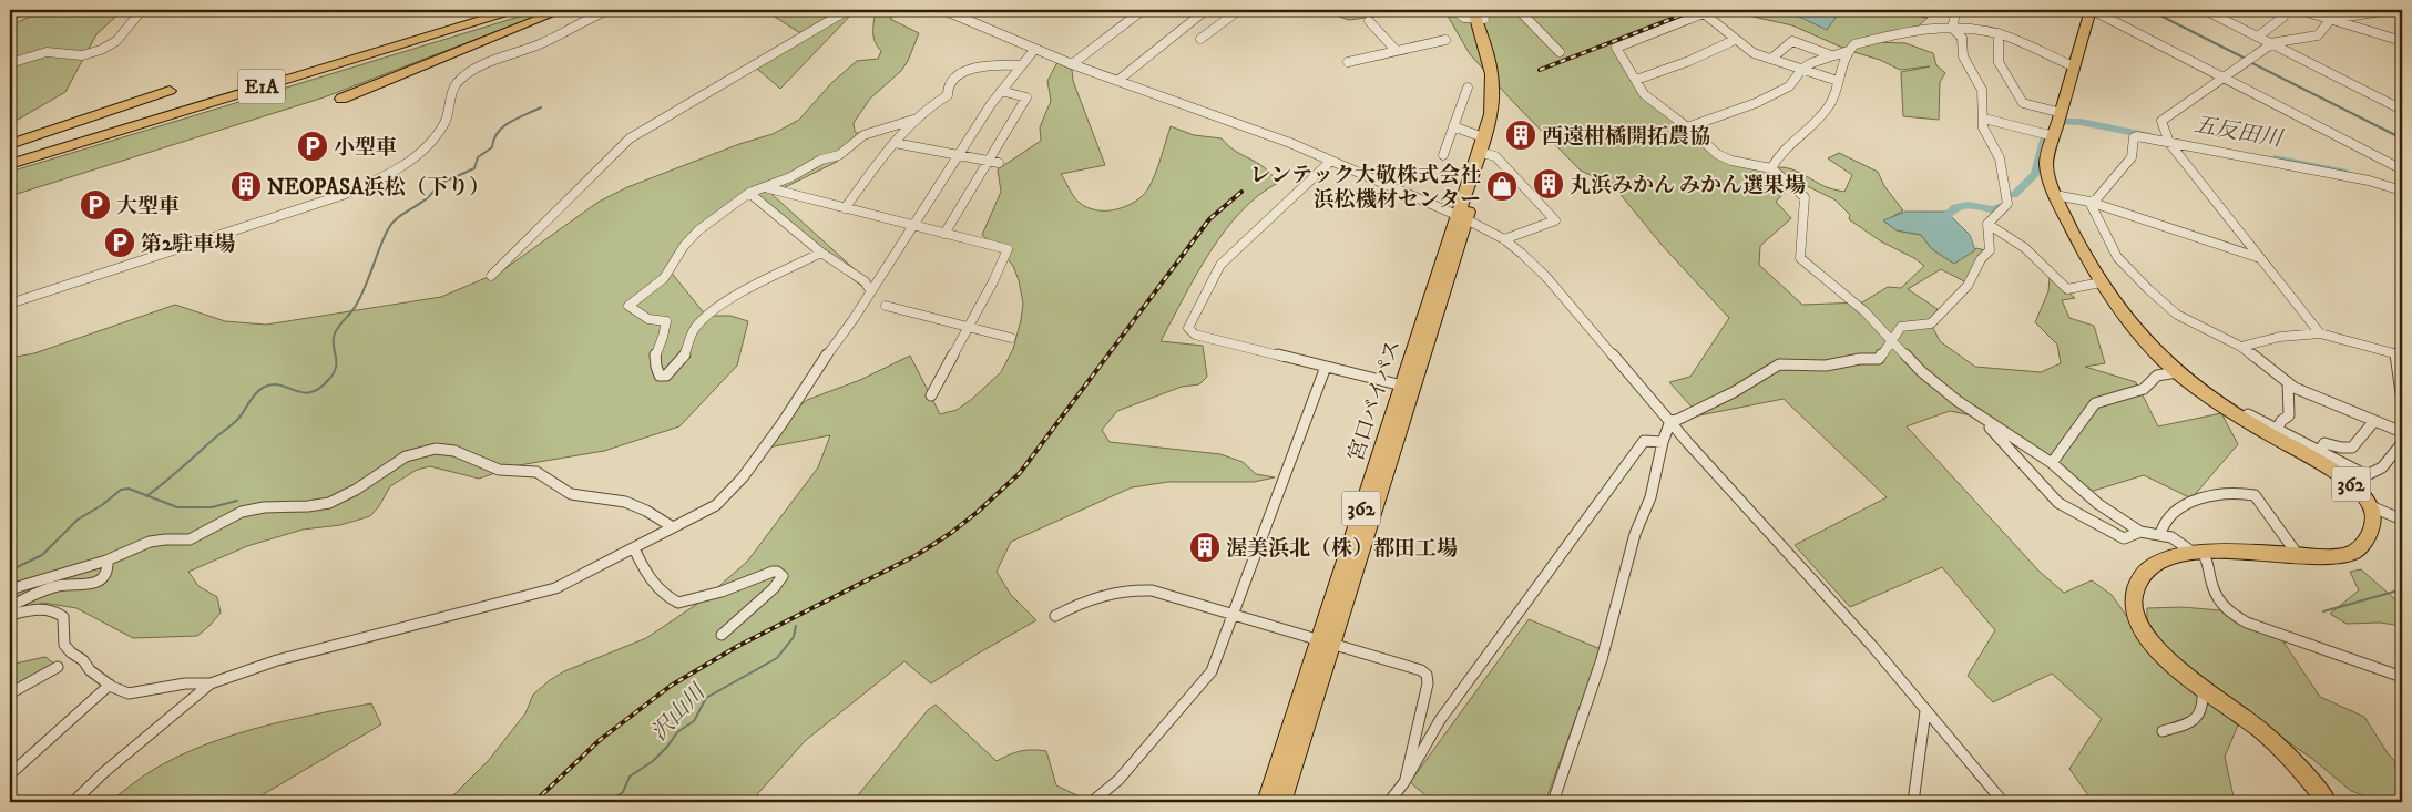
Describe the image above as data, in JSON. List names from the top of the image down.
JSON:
{
  "streets": {
    "highway": ["E1A", "宮口バイパス", "362"]
  },
  "water": ["五反田川", "沢山川"],
  "places": {
    "building": [
      "西遠柑橘開拓農協",
      "丸浜みかん みかん選果場",
      "NEOPASA浜松（下り）",
      "渥美浜北（株）都田工場"
    ],
    "parking": ["小型車", "大型車", "第2駐車場"],
    "shop": ["レンテック大敬株式会社 浜松機材センター"]
  }
}
